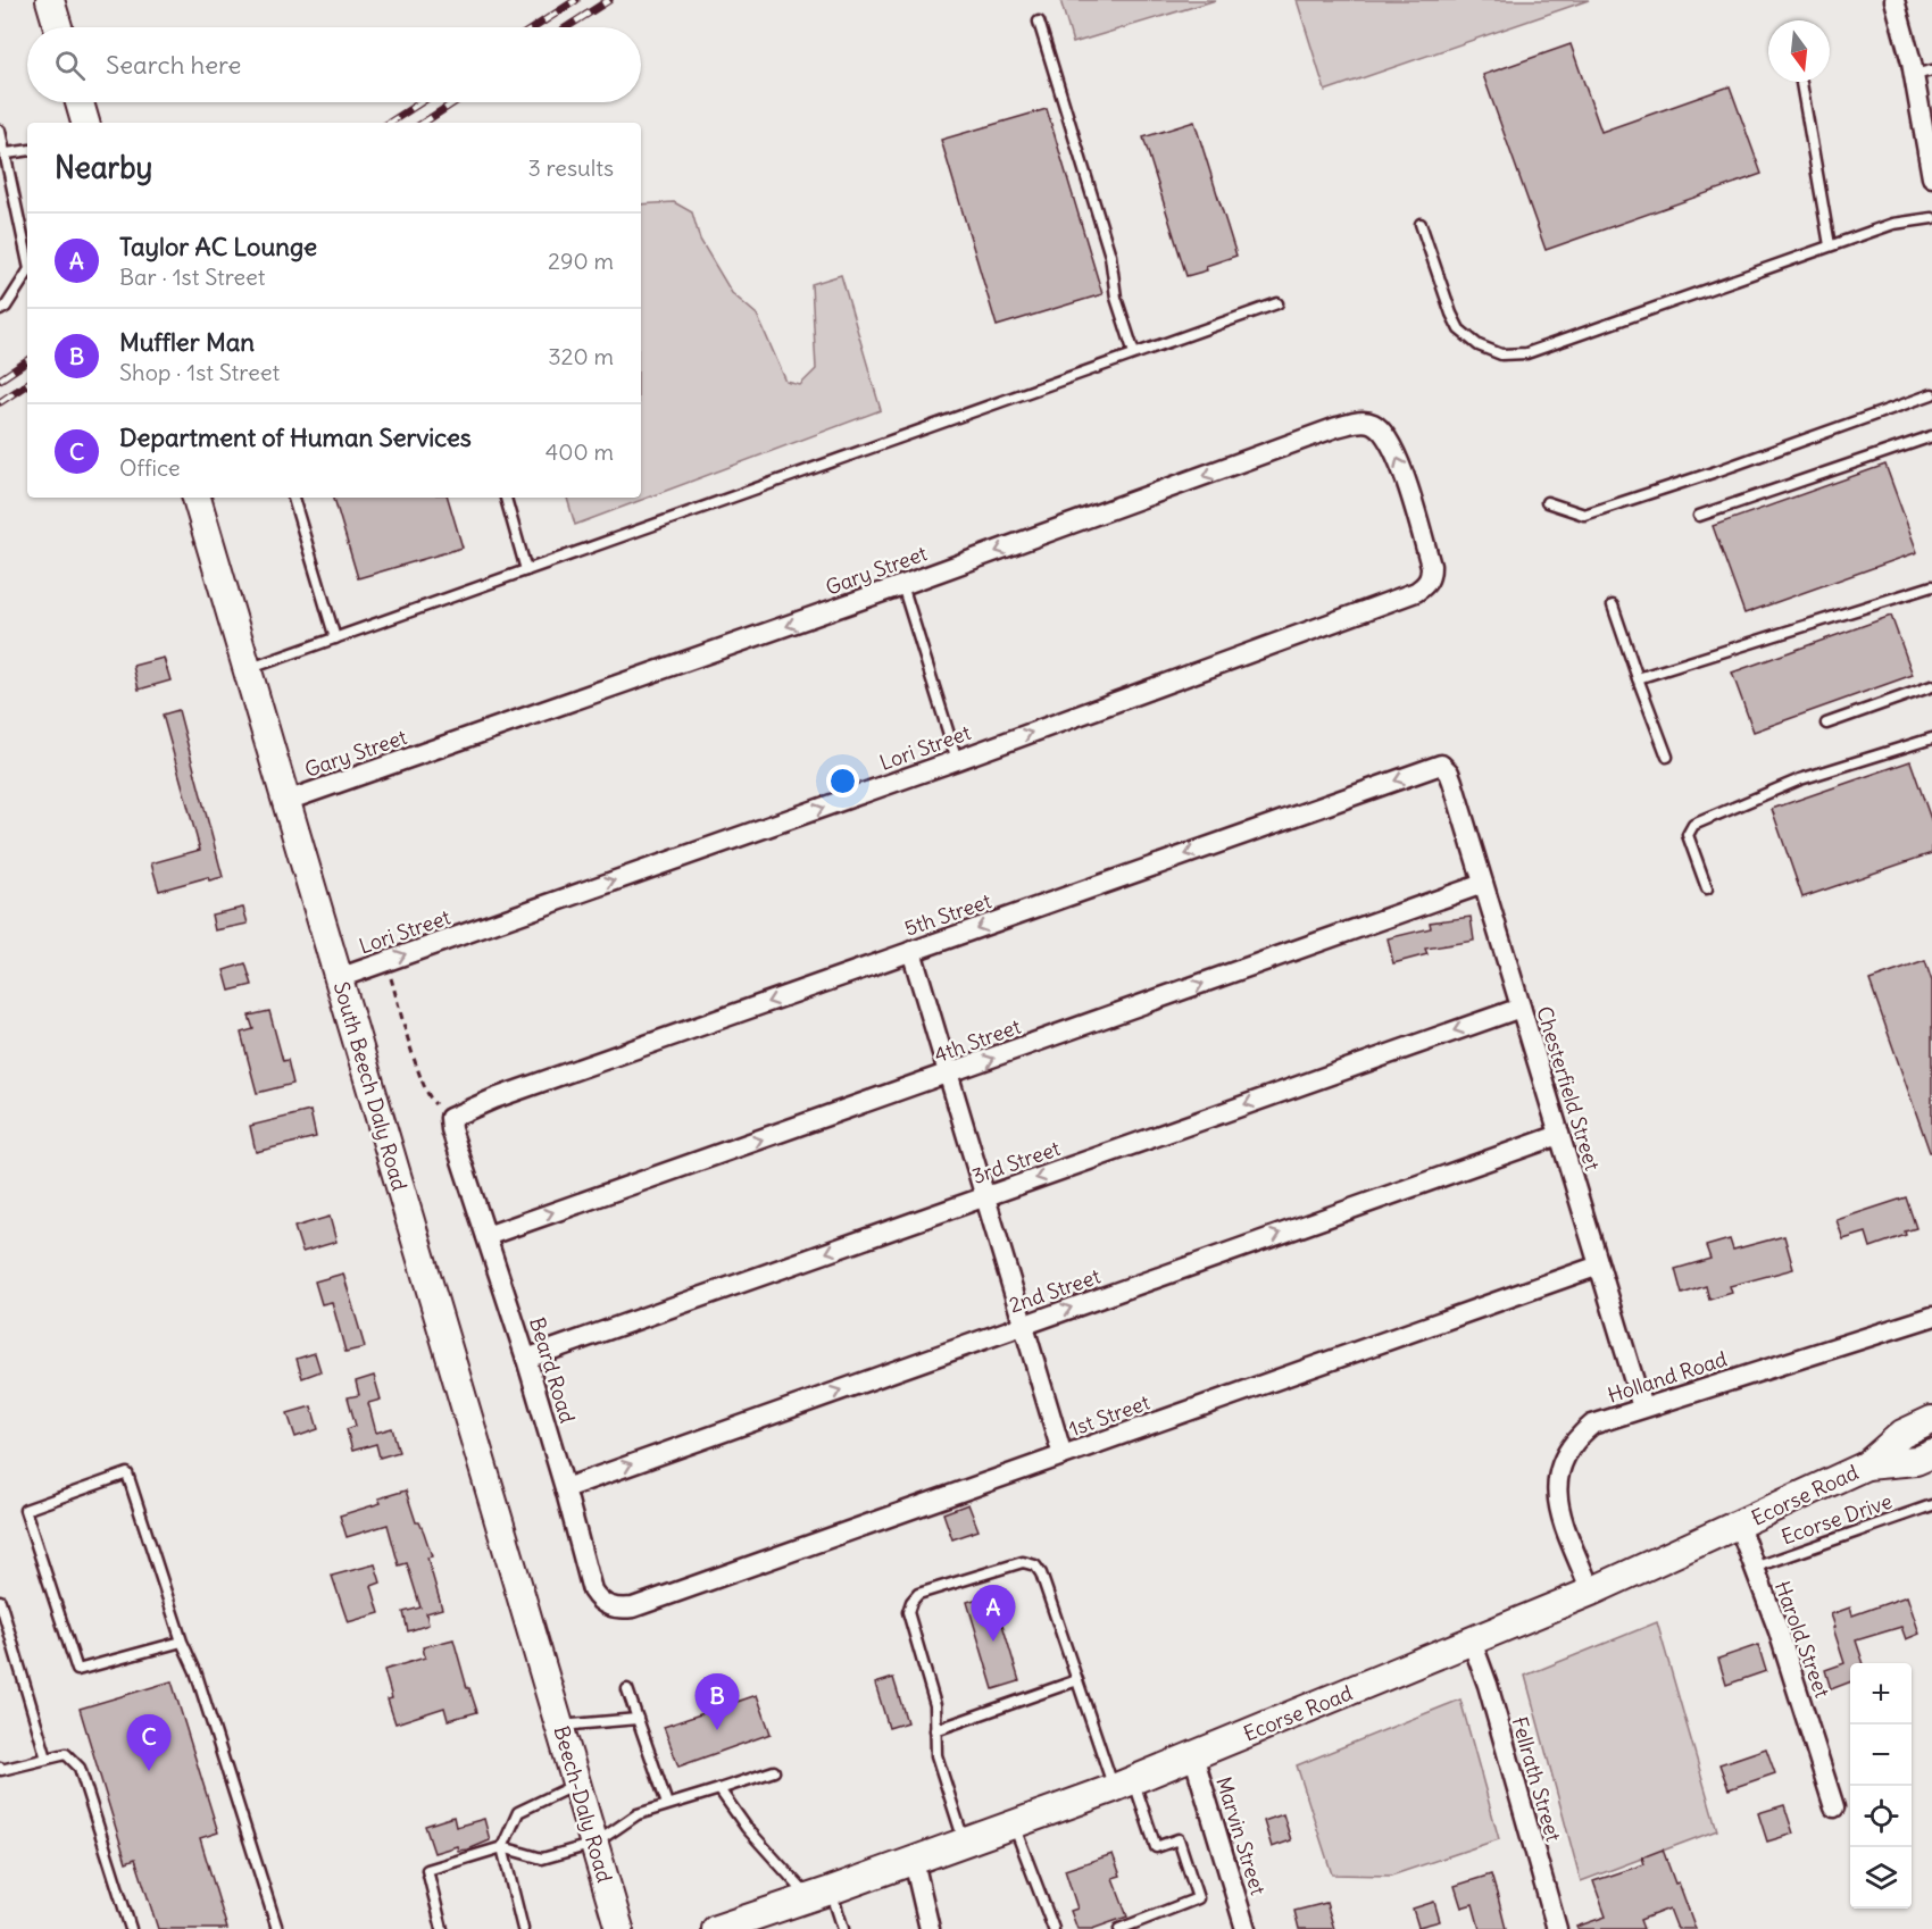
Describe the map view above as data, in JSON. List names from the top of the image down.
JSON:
{
  "streets": {
    "street": [
      "Gary Street",
      "Lori Street",
      "5th Street",
      "4th Street",
      "South Beech Daly Road",
      "Chesterfield Street",
      "3rd Street",
      "2nd Street",
      "Beard Road",
      "Holland Road",
      "1st Street",
      "Ecorse Road",
      "Harold Street",
      "Fellrath Street",
      "Beech-Daly Road",
      "Marvin Street"
    ],
    "lane": ["Ecorse Drive"]
  },
  "crossings": [
    ["Gary Street", "Lori Street"],
    ["Gary Street", "South Beech Daly Road"],
    ["Lori Street", "South Beech Daly Road"],
    ["5th Street", "Chesterfield Street"],
    ["5th Street", "Beard Road"],
    ["4th Street", "Chesterfield Street"],
    ["4th Street", "Beard Road"],
    ["South Beech Daly Road", "Beech-Daly Road"],
    ["Chesterfield Street", "3rd Street"],
    ["Chesterfield Street", "2nd Street"],
    ["Chesterfield Street", "Holland Road"],
    ["Chesterfield Street", "1st Street"],
    ["3rd Street", "Beard Road"],
    ["2nd Street", "Beard Road"],
    ["Beard Road", "1st Street"],
    ["Holland Road", "Ecorse Road"],
    ["Ecorse Road", "Harold Street"],
    ["Ecorse Road", "Fellrath Street"],
    ["Ecorse Road", "Marvin Street"],
    ["Ecorse Drive", "Harold Street"]
  ],
  "one_way": [
    "Gary Street",
    "Lori Street",
    "5th Street",
    "4th Street",
    "3rd Street",
    "2nd Street"
  ],
  "north": "bottom",
  "page": {
    "search": "Search here",
    "heading": ["Nearby", "3 results"],
    "list": [
      {
        "mark": "A",
        "name": "Taylor AC Lounge",
        "note": "Bar · 1st Street",
        "value": "290 m"
      },
      {
        "mark": "B",
        "name": "Muffler Man",
        "note": "Shop · 1st Street",
        "value": "320 m"
      },
      {
        "mark": "C",
        "name": "Department of Human Services",
        "note": "Office",
        "value": "400 m"
      }
    ],
    "pins": ["A", "B", "C"],
    "map_buttons": ["+", "−"]
  }
}
